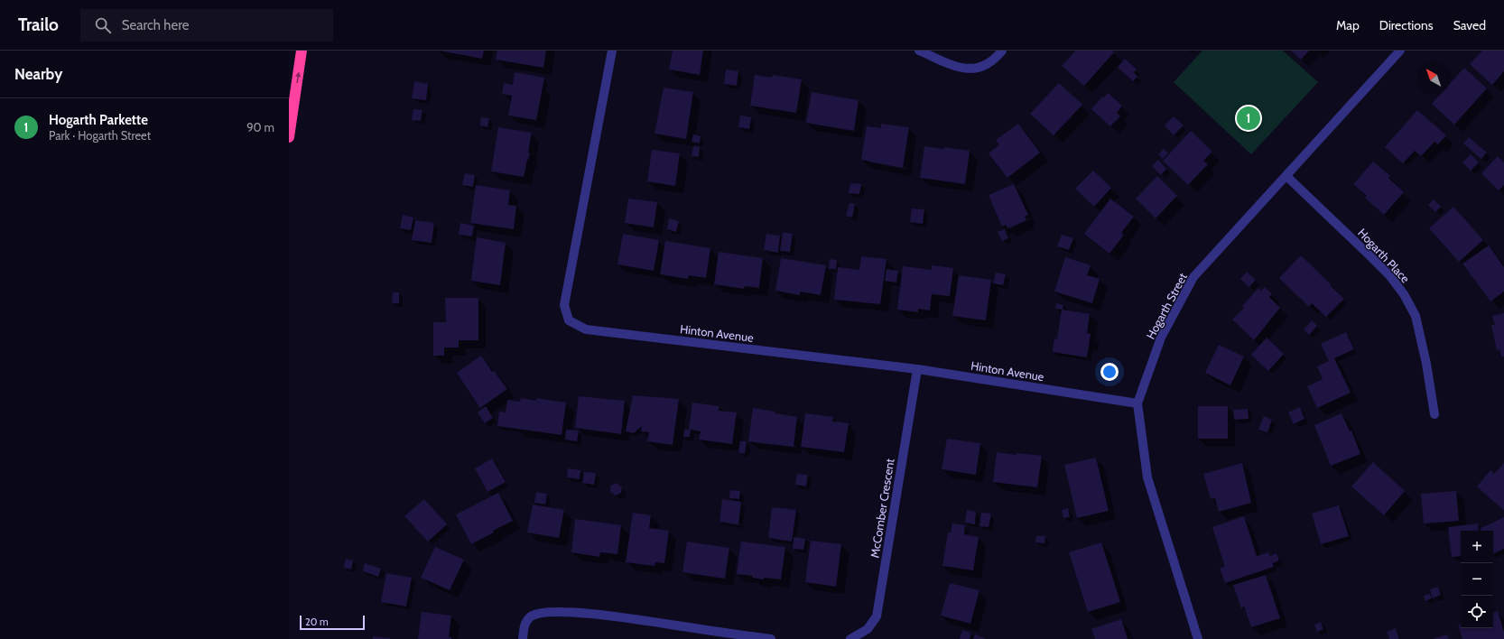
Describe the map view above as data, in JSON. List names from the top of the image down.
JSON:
{
  "streets": {
    "street": [
      "Hogarth Place",
      "Hogarth Street",
      "Hinton Avenue",
      "McComber Crescent"
    ]
  },
  "crossings": [
    ["Hogarth Place", "Hogarth Street"],
    ["Hogarth Street", "Hinton Avenue"],
    ["Hinton Avenue", "McComber Crescent"]
  ],
  "scale_bar": "20 m",
  "north": "top left",
  "page": {
    "header": "Trailo",
    "search": "Search here",
    "nav": ["Map", "Directions", "Saved"],
    "heading": "Nearby",
    "list": [
      {
        "mark": "1",
        "name": "Hogarth Parkette",
        "note": "Park · Hogarth Street",
        "value": "90 m"
      }
    ],
    "pins": "1",
    "map_buttons": ["+", "−"],
    "scale": "20 m"
  }
}
